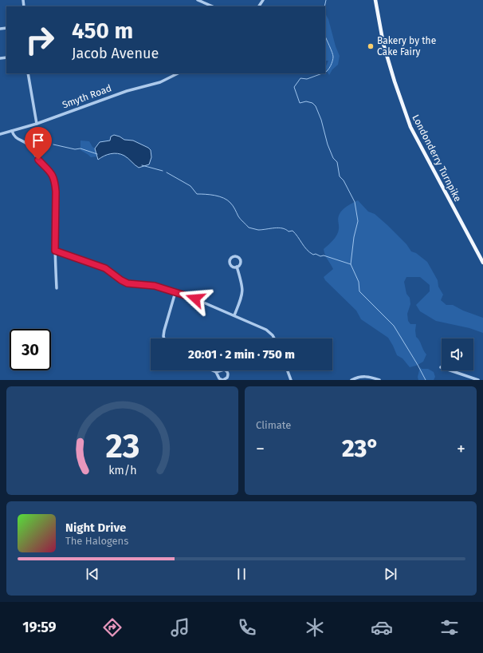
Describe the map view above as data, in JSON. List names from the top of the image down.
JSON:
{
  "streets": {
    "main road": ["Londonderry Turnpike"],
    "street": ["Smyth Road"]
  },
  "places": ["Bakery by the Cake Fairy"],
  "page": {
    "turn": ["450 m", "Jacob Avenue"],
    "limit": "30",
    "trip": "20:01 · 2 min · 750 m",
    "tile": "Climate",
    "heat": ["−", "23°", "+"],
    "song": ["Night Drive", "The Halogens"],
    "tabs": "19:59",
    "gauge": ["23", "km/h"]
  }
}
